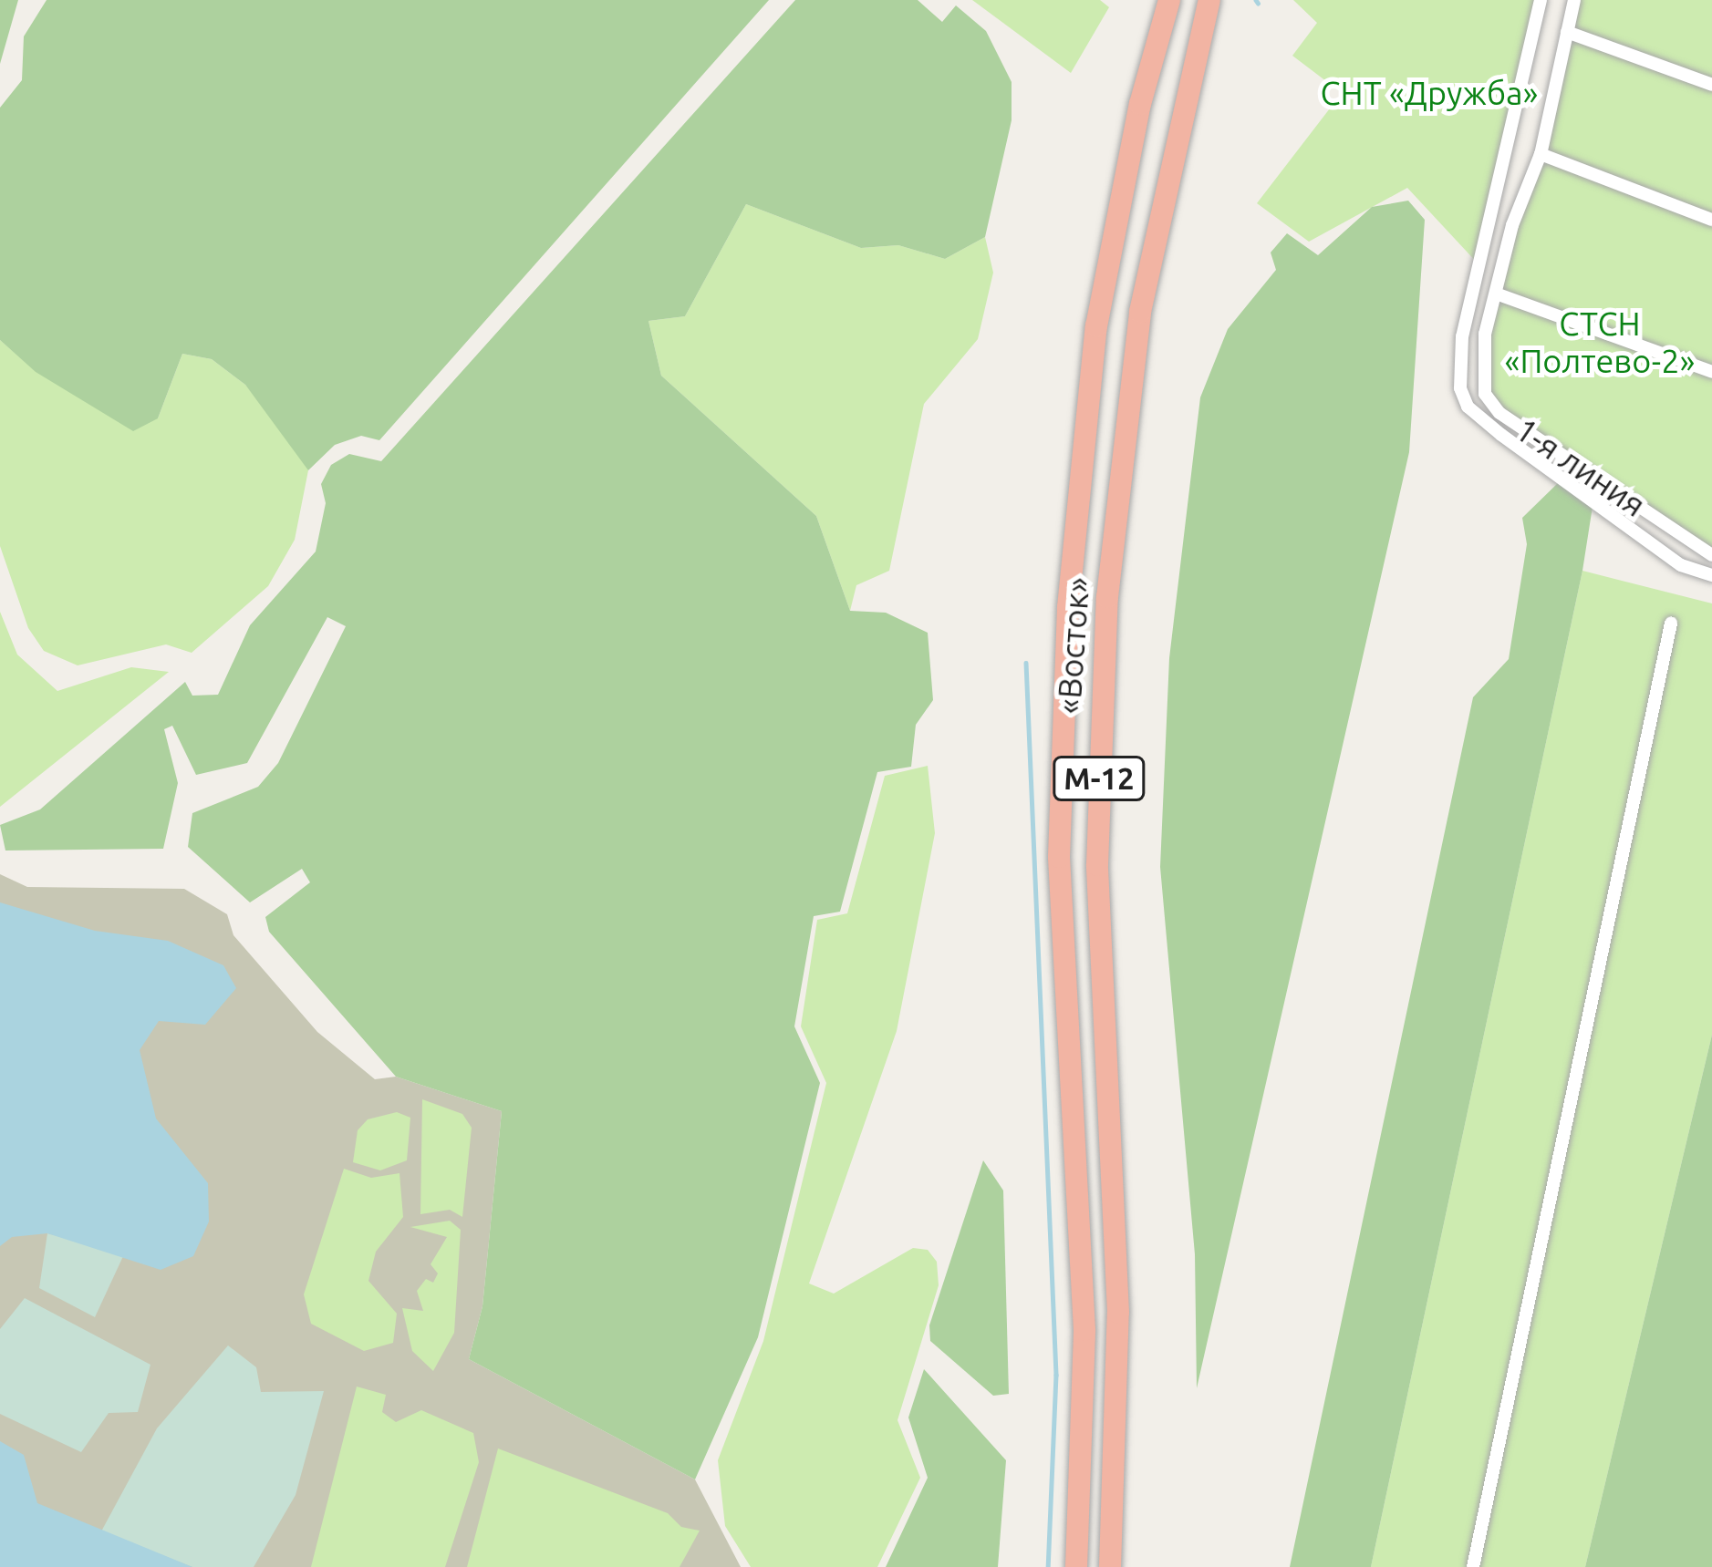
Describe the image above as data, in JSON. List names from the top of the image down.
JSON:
{
  "streets": {
    "highway": ["«Восток»", "М-12"],
    "street": ["1-я линия"]
  },
  "parks": ["СНТ «Дружба»", "СТСН «Полтево-2»"]
}
